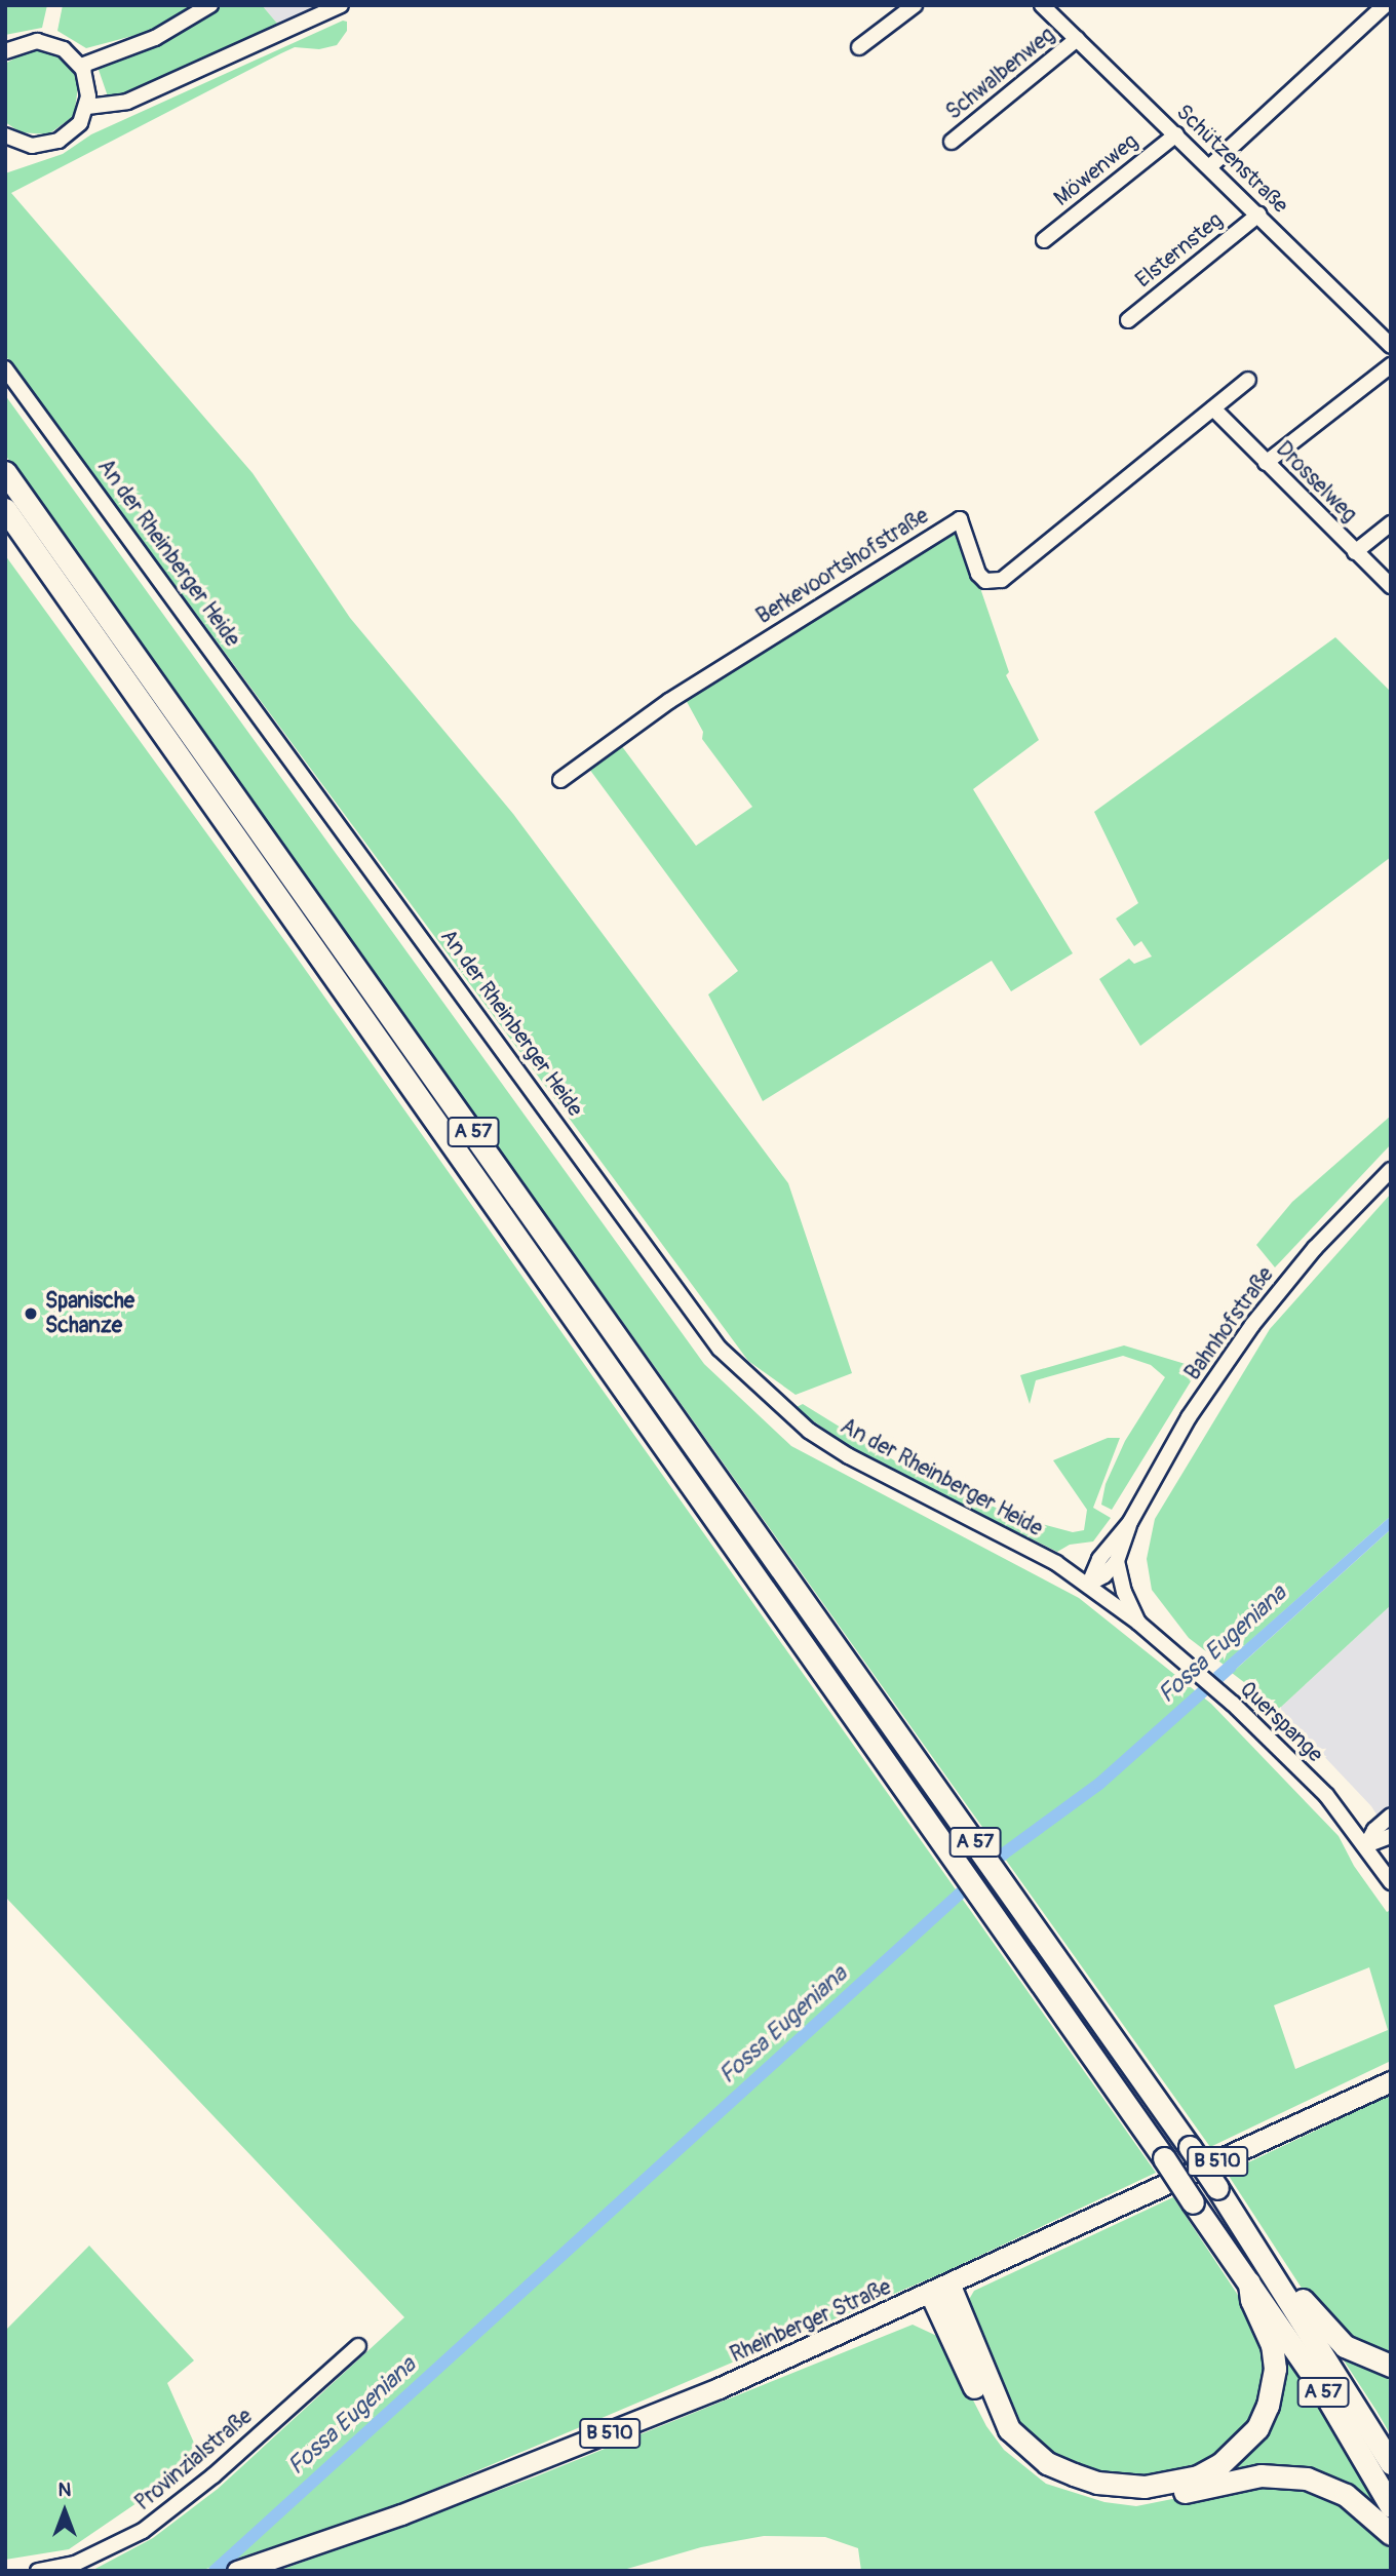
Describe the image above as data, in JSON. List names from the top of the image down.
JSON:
{
  "streets": {
    "highway": ["A 57"],
    "main road": ["B 510", "Rheinberger Straße"],
    "street": [
      "Schwalbenweg",
      "Schützenstraße",
      "Möwenweg",
      "Elsternsteg",
      "Drosselweg",
      "An der Rheinberger Heide",
      "Berkevoortshofstraße",
      "Bahnhofstraße",
      "Querspange",
      "Provinzialstraße"
    ]
  },
  "crossings": [
    ["Schwalbenweg", "Schützenstraße"],
    ["Schützenstraße", "Möwenweg"],
    ["Schützenstraße", "Elsternsteg"],
    ["Drosselweg", "Berkevoortshofstraße"],
    ["An der Rheinberger Heide", "Bahnhofstraße"],
    ["An der Rheinberger Heide", "Querspange"],
    ["Bahnhofstraße", "Querspange"]
  ],
  "water": ["Fossa Eugeniana"],
  "places": ["Spanische Schanze"],
  "north": "top"
}
